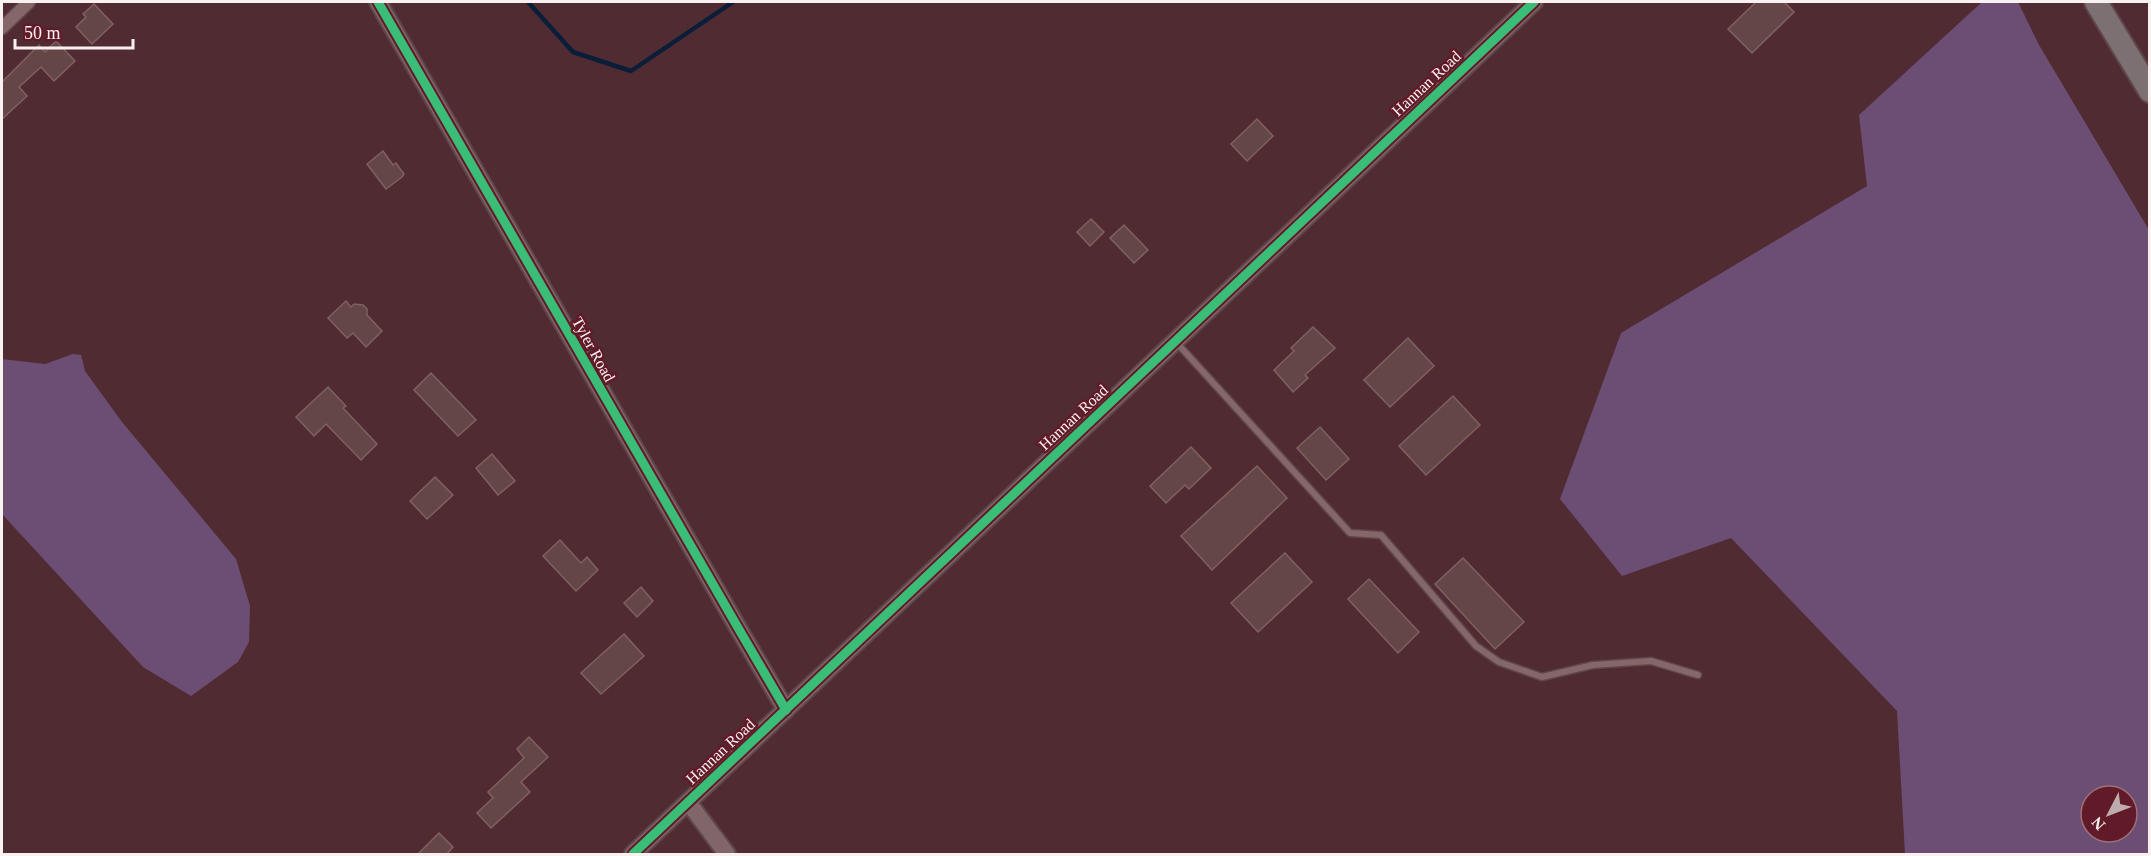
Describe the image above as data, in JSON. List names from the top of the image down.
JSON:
{
  "streets": {
    "street": ["Hannan Road", "Tyler Road"]
  },
  "crossings": [
    ["Hannan Road", "Tyler Road"]
  ],
  "scale_bar": "50 m",
  "north": "bottom left"
}
